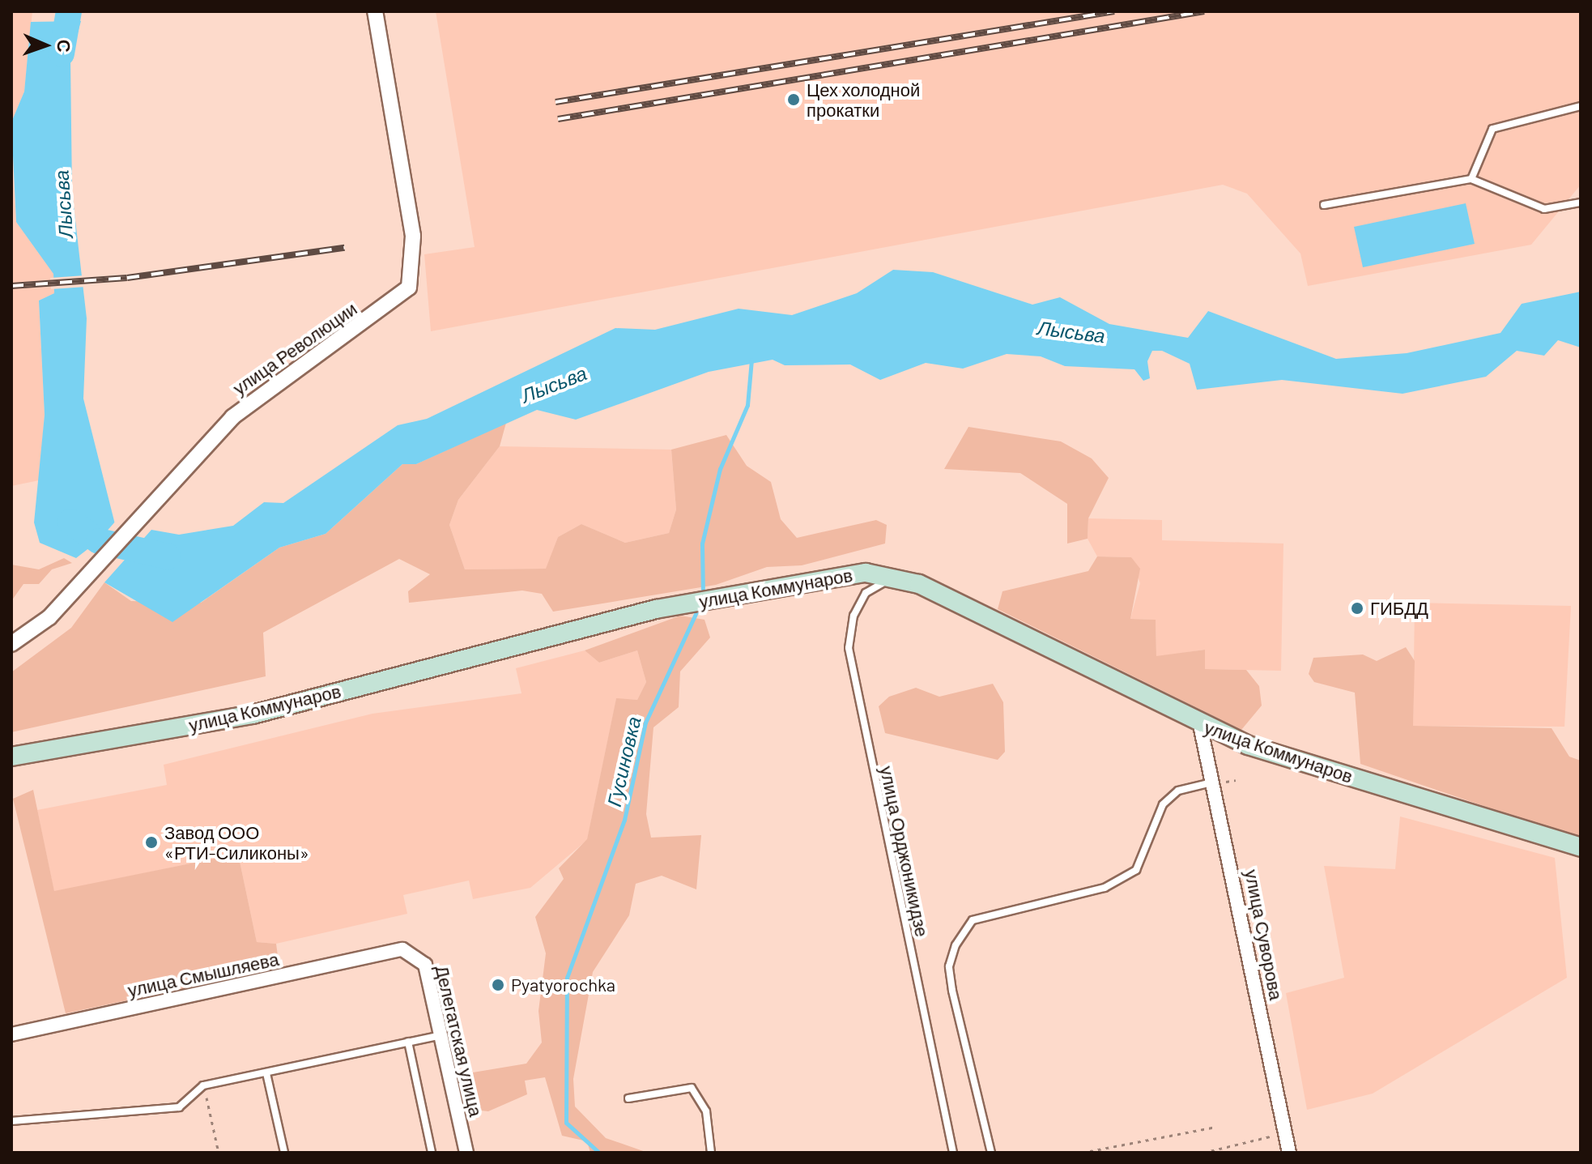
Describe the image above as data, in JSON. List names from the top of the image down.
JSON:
{
  "streets": {
    "main road": ["улица Коммунаров"],
    "street": [
      "улица Революции",
      "улица Суворова",
      "улица Смышляева",
      "Делегатская улица"
    ],
    "lane": ["улица Орджоникидзе"]
  },
  "crossings": [
    ["улица Коммунаров", "улица Орджоникидзе"],
    ["улица Коммунаров", "улица Суворова"],
    ["улица Смышляева", "Делегатская улица"]
  ],
  "water": ["Лысьва", "Гусиновка"],
  "places": [
    "Цех холодной прокатки",
    "ГИБДД",
    "Завод ООО «РТИ-Силиконы»",
    "Pyatyorochka"
  ],
  "north": "right"
}
